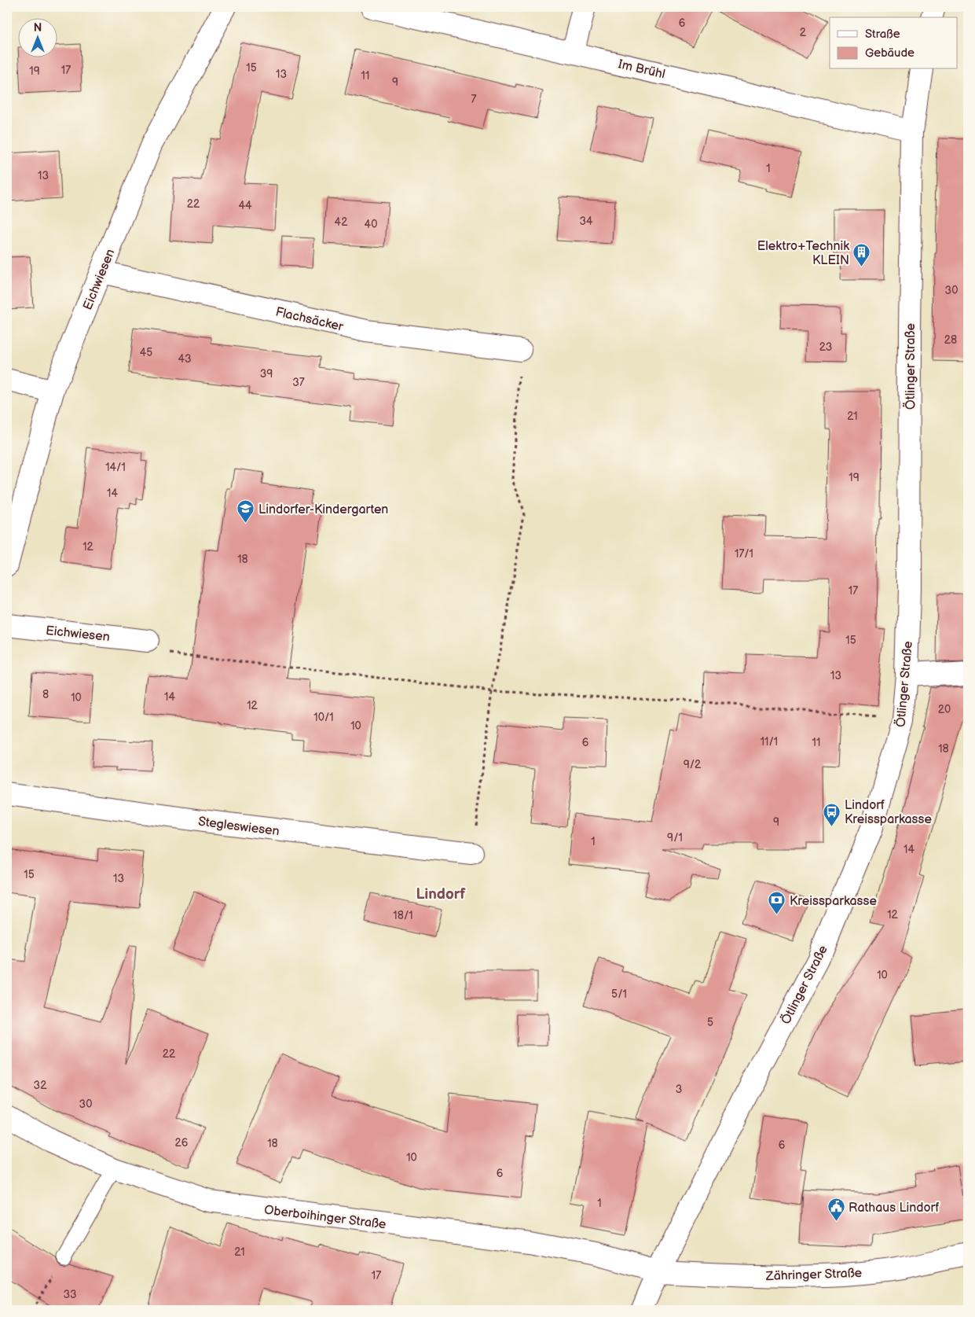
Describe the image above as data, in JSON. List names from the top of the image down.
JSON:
{
  "streets": {
    "street": [
      "Im Brühl",
      "Eichwiesen",
      "Flachsäcker",
      "Ötlinger Straße",
      "Stegleswiesen",
      "Oberboihinger Straße",
      "Zähringer Straße"
    ]
  },
  "crossings": [
    ["Im Brühl", "Ötlinger Straße"],
    ["Eichwiesen", "Flachsäcker"],
    ["Ötlinger Straße", "Oberboihinger Straße"],
    ["Ötlinger Straße", "Zähringer Straße"],
    ["Oberboihinger Straße", "Zähringer Straße"]
  ],
  "districts": ["Lindorf"],
  "places": {
    "building": ["Elektro+Technik KLEIN"],
    "school or university": ["Lindorfer-Kindergarten"],
    "bus stop": ["Lindorf Kreissparkasse"],
    "bank": ["Kreissparkasse"],
    "public building": ["Rathaus Lindorf"]
  },
  "house_numbers": [
    "6",
    "2",
    "15",
    "17",
    "19",
    "13",
    "11",
    "9",
    "7",
    "1",
    "13",
    "22",
    "44",
    "34",
    "42",
    "40",
    "30",
    "28",
    "23",
    "45",
    "43",
    "39",
    "37",
    "21",
    "14/1",
    "19",
    "14",
    "12",
    "17/1",
    "18",
    "17",
    "15",
    "13",
    "8",
    "14",
    "10",
    "12",
    "20",
    "10/1",
    "10",
    "11/1",
    "6",
    "11",
    "18",
    "9/2",
    "9",
    "9/1",
    "1",
    "14",
    "15",
    "13",
    "12",
    "18/1",
    "10",
    "5/1",
    "5",
    "22",
    "32",
    "3",
    "30",
    "26",
    "18",
    "6",
    "10",
    "6",
    "1",
    "21",
    "17",
    "33"
  ],
  "legend": ["Straße", "Gebäude"],
  "north": "top"
}
